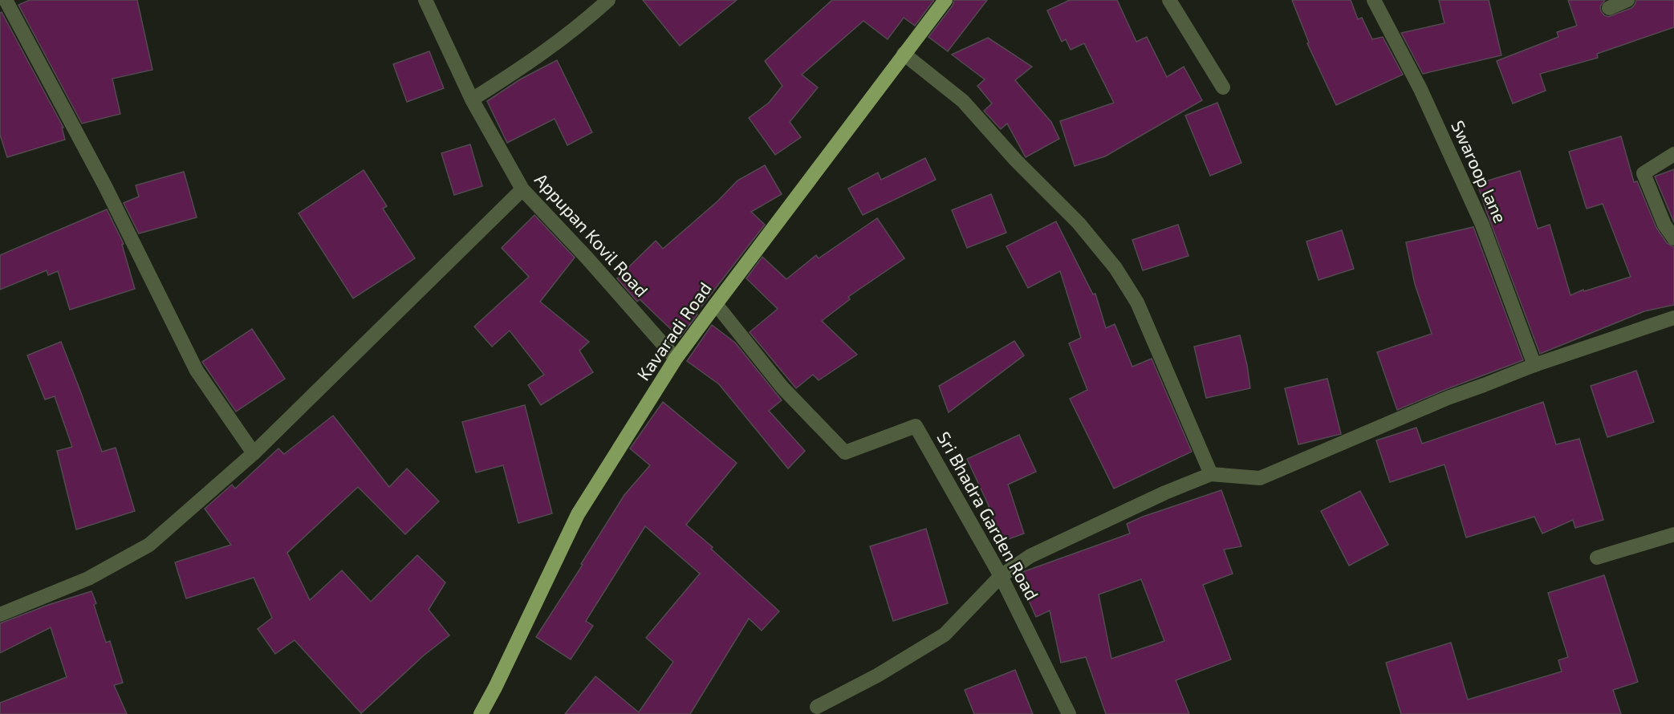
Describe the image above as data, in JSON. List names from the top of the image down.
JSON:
{
  "streets": {
    "main road": ["Kavaradi Road"],
    "street": ["Swaroop lane", "Appupan Kovil Road", "Sri Bhadra Garden Road"]
  },
  "crossings": [
    ["Appupan Kovil Road", "Kavaradi Road"],
    ["Kavaradi Road", "Sri Bhadra Garden Road"]
  ]
}
